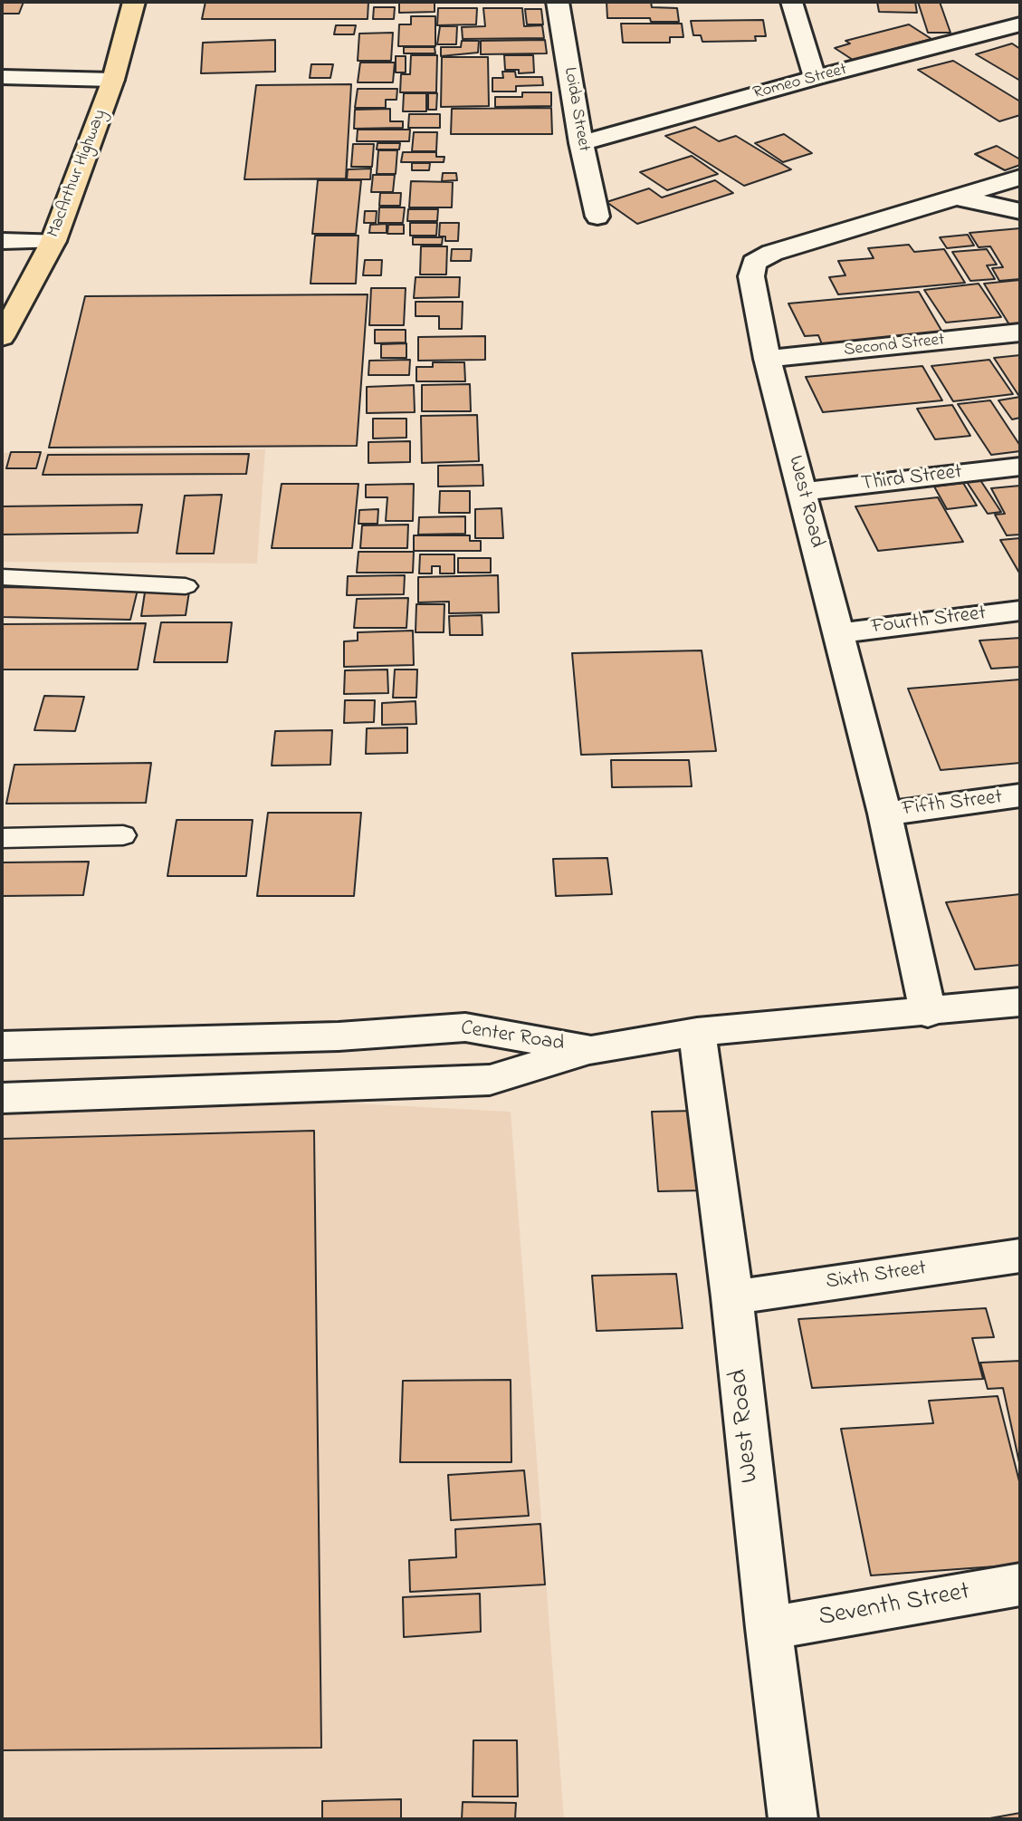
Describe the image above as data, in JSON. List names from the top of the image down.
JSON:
{
  "streets": {
    "highway": ["MacArthur Highway"],
    "street": [
      "Romeo Street",
      "Loida Street",
      "Second Street",
      "Third Street",
      "West Road",
      "Fourth Street",
      "Fifth Street",
      "Center Road",
      "Sixth Street",
      "Seventh Street"
    ]
  },
  "crossings": [
    ["Romeo Street", "Loida Street"],
    ["Second Street", "West Road"],
    ["Third Street", "West Road"],
    ["West Road", "Fourth Street"],
    ["West Road", "Fifth Street"],
    ["West Road", "Center Road"],
    ["West Road", "Sixth Street"],
    ["West Road", "Seventh Street"]
  ]
}
